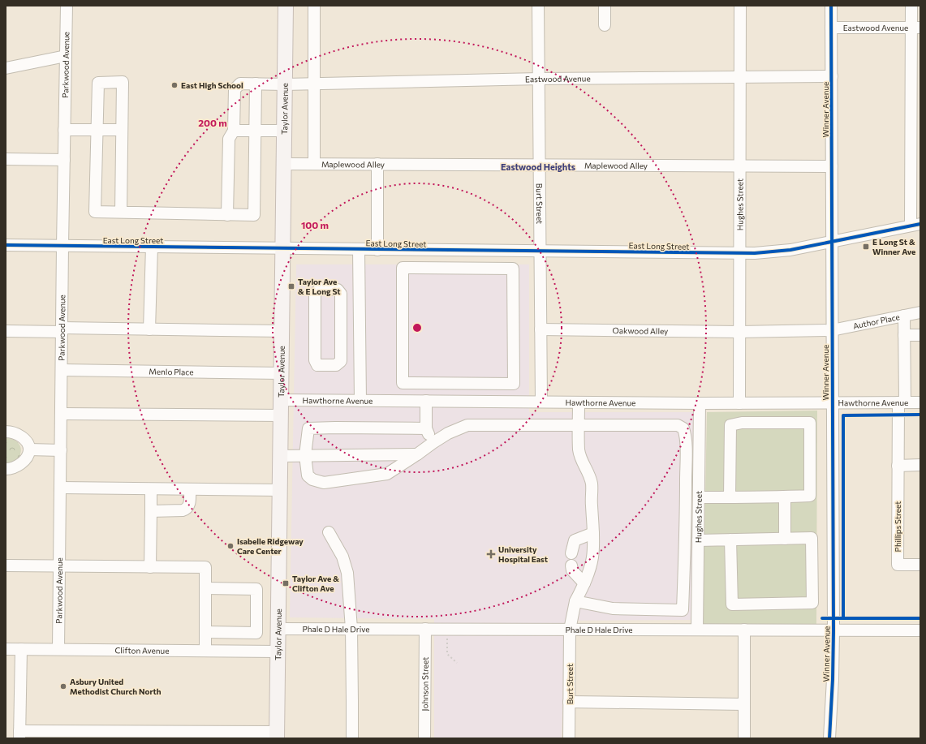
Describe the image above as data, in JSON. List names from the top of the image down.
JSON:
{
  "streets": {
    "main road": ["Taylor Avenue"],
    "street": [
      "Eastwood Avenue",
      "Parkwood Avenue",
      "Winner Avenue",
      "Maplewood Alley",
      "Burt Street",
      "Hughes Street",
      "East Long Street",
      "Author Place",
      "Oakwood Alley",
      "Menlo Place",
      "Hawthorne Avenue",
      "Phillips Street",
      "Phale D Hale Drive",
      "Clifton Avenue",
      "Johnson Street"
    ]
  },
  "crossings": [
    ["Eastwood Avenue", "Taylor Avenue"],
    ["Eastwood Avenue", "Winner Avenue"],
    ["Eastwood Avenue", "Burt Street"],
    ["Eastwood Avenue", "Hughes Street"],
    ["Parkwood Avenue", "East Long Street"],
    ["Parkwood Avenue", "Menlo Place"],
    ["Parkwood Avenue", "Clifton Avenue"],
    ["Taylor Avenue", "Maplewood Alley"],
    ["Taylor Avenue", "East Long Street"],
    ["Taylor Avenue", "Menlo Place"],
    ["Taylor Avenue", "Hawthorne Avenue"],
    ["Taylor Avenue", "Phale D Hale Drive"],
    ["Taylor Avenue", "Clifton Avenue"],
    ["Winner Avenue", "Maplewood Alley"],
    ["Winner Avenue", "East Long Street"],
    ["Winner Avenue", "Author Place"],
    ["Winner Avenue", "Hawthorne Avenue"],
    ["Winner Avenue", "Phale D Hale Drive"],
    ["Maplewood Alley", "Burt Street"],
    ["Maplewood Alley", "Hughes Street"],
    ["Burt Street", "East Long Street"],
    ["Burt Street", "Oakwood Alley"],
    ["Burt Street", "Hawthorne Avenue"],
    ["Burt Street", "Phale D Hale Drive"],
    ["Hughes Street", "East Long Street"],
    ["Hughes Street", "Author Place"],
    ["Hughes Street", "Oakwood Alley"],
    ["Hughes Street", "Hawthorne Avenue"],
    ["Hughes Street", "Phale D Hale Drive"],
    ["Author Place", "Oakwood Alley"],
    ["Author Place", "Phillips Street"],
    ["Hawthorne Avenue", "Phillips Street"],
    ["Phale D Hale Drive", "Johnson Street"]
  ],
  "districts": ["Eastwood Heights"],
  "places": {
    "other": ["East High School", "Isabelle Ridgeway Care Center", "Asbury United Methodist Church North"],
    "transit": ["E Long St & Winner Ave", "Taylor Ave & E Long St", "Taylor Ave & Clifton Ave"],
    "health": ["University Hospital East"]
  },
  "rings": ["200 m", "100 m"]
}
